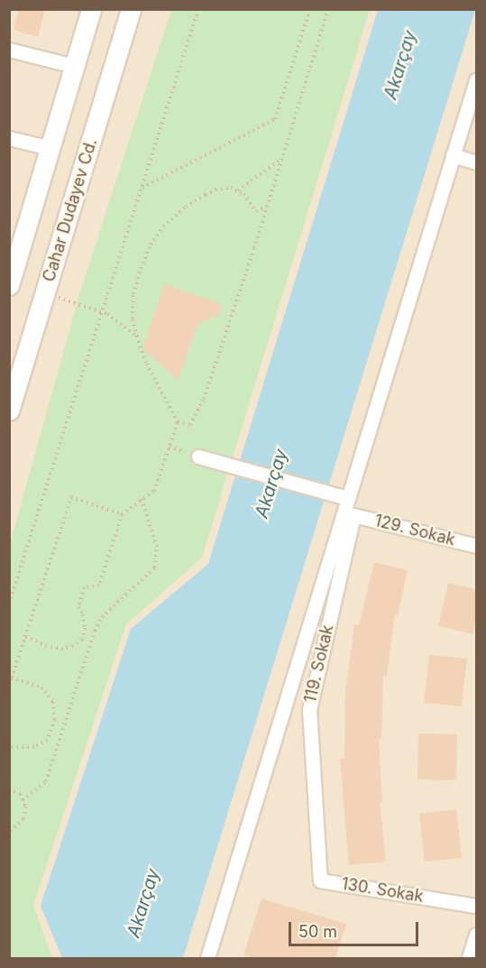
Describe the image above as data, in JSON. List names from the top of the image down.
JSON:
{
  "streets": {
    "main road": ["Cahar Dudayev Cd."],
    "street": ["129. Sokak", "119. Sokak", "130. Sokak"]
  },
  "crossings": [
    ["129. Sokak", "119. Sokak"],
    ["119. Sokak", "130. Sokak"]
  ],
  "water": ["Akarçay"],
  "scale_bar": "50 m"
}
